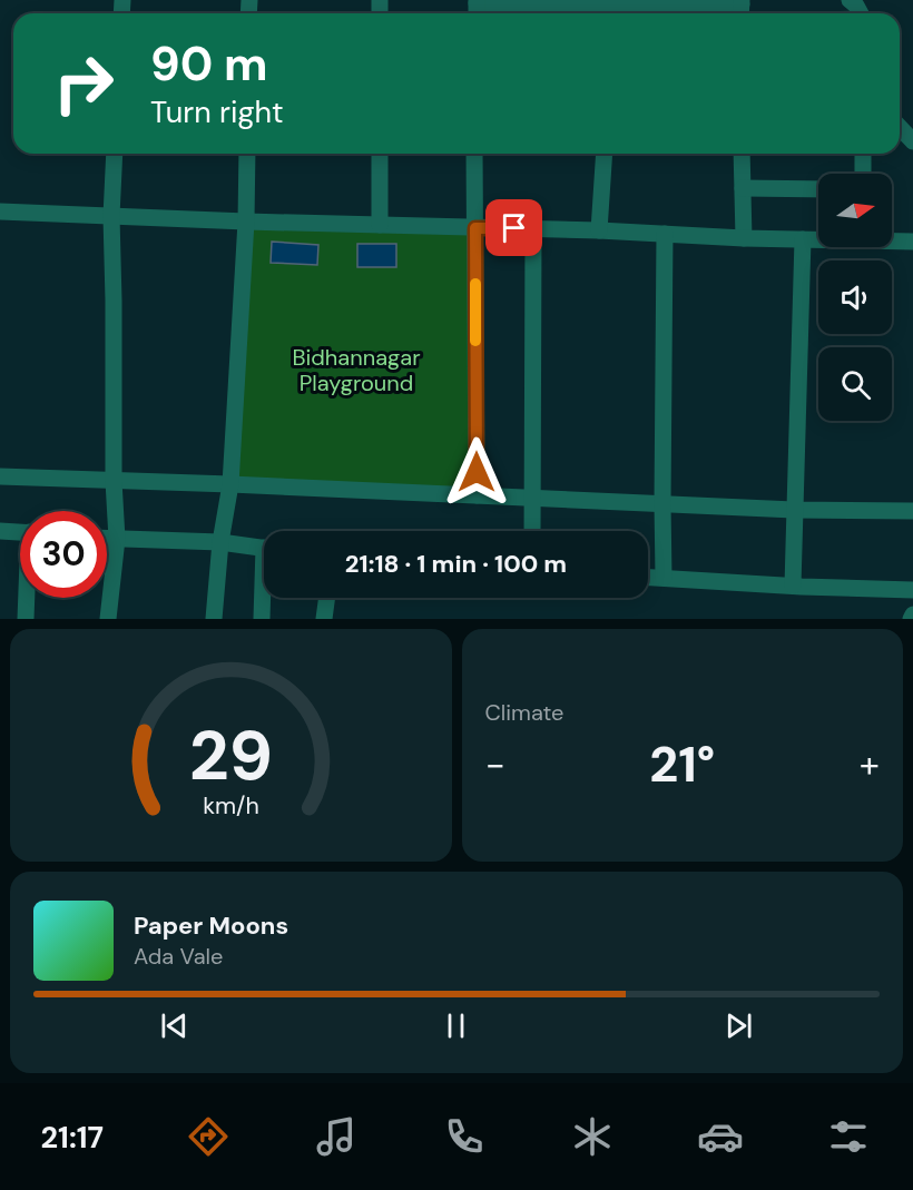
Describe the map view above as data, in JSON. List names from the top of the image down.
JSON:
{
  "parks": ["Bidhannagar Playground"],
  "north": "right",
  "page": {
    "turn": ["90 m", "Turn right"],
    "limit": "30",
    "trip": "21:18 · 1 min · 100 m",
    "tile": "Climate",
    "heat": ["−", "21°", "+"],
    "song": ["Paper Moons", "Ada Vale"],
    "tabs": "21:17",
    "gauge": ["29", "km/h"]
  }
}
